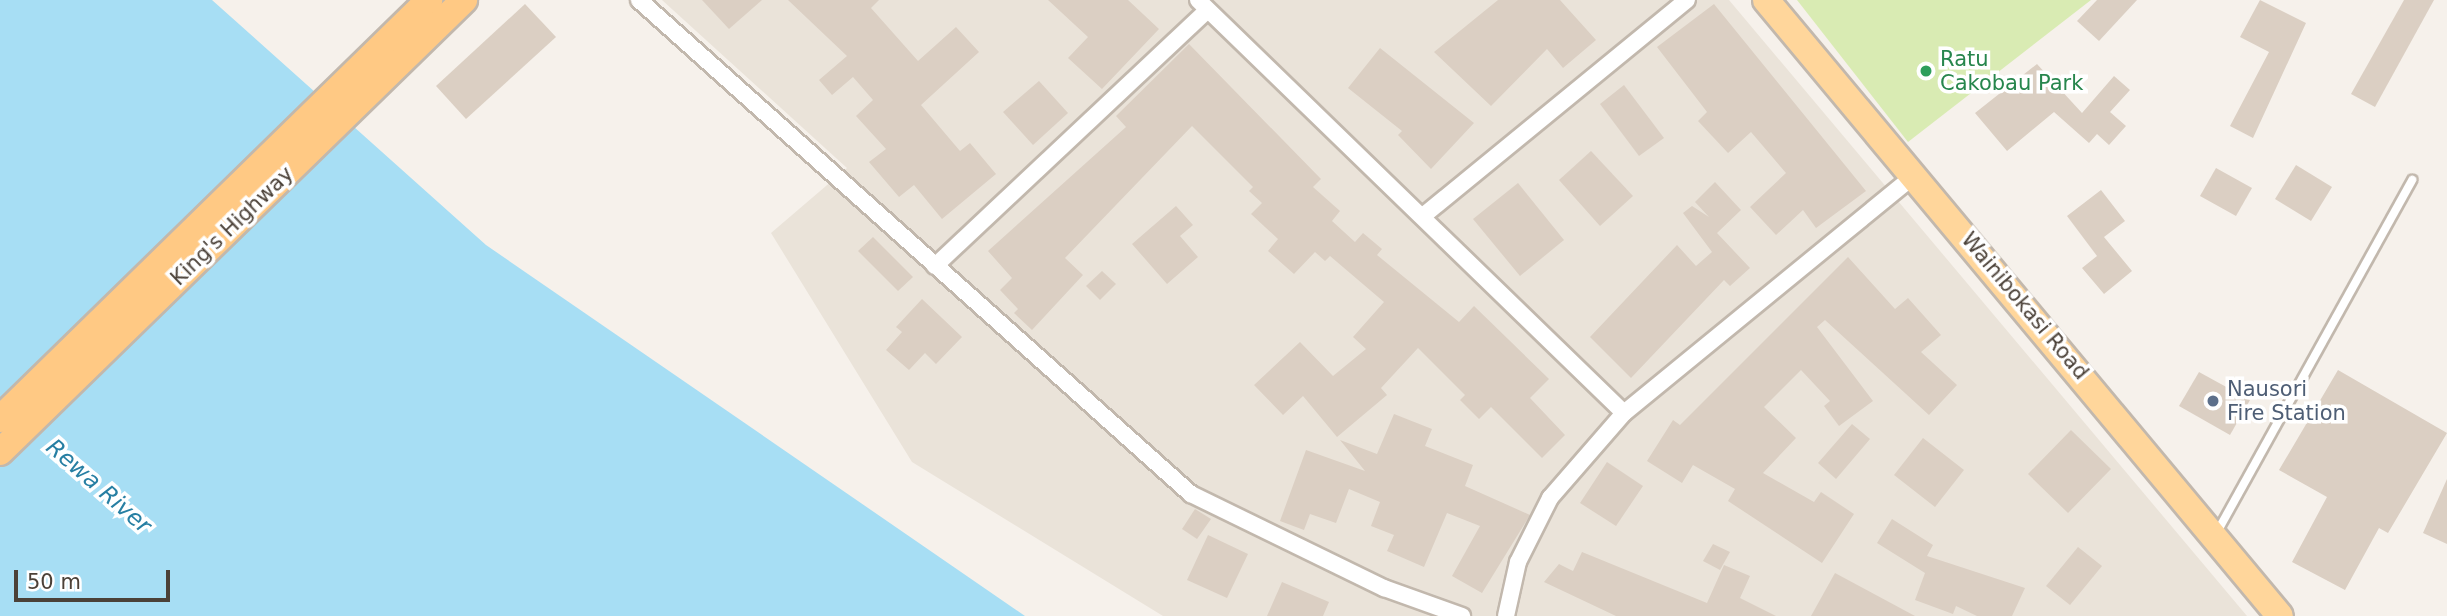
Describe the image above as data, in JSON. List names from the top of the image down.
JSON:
{
  "streets": {
    "highway": ["King's Highway"],
    "main road": ["Wainibokasi Road"]
  },
  "water": ["Rewa River"],
  "places": ["Ratu Cakobau Park", "Nausori Fire Station"],
  "scale_bar": "50 m"
}
